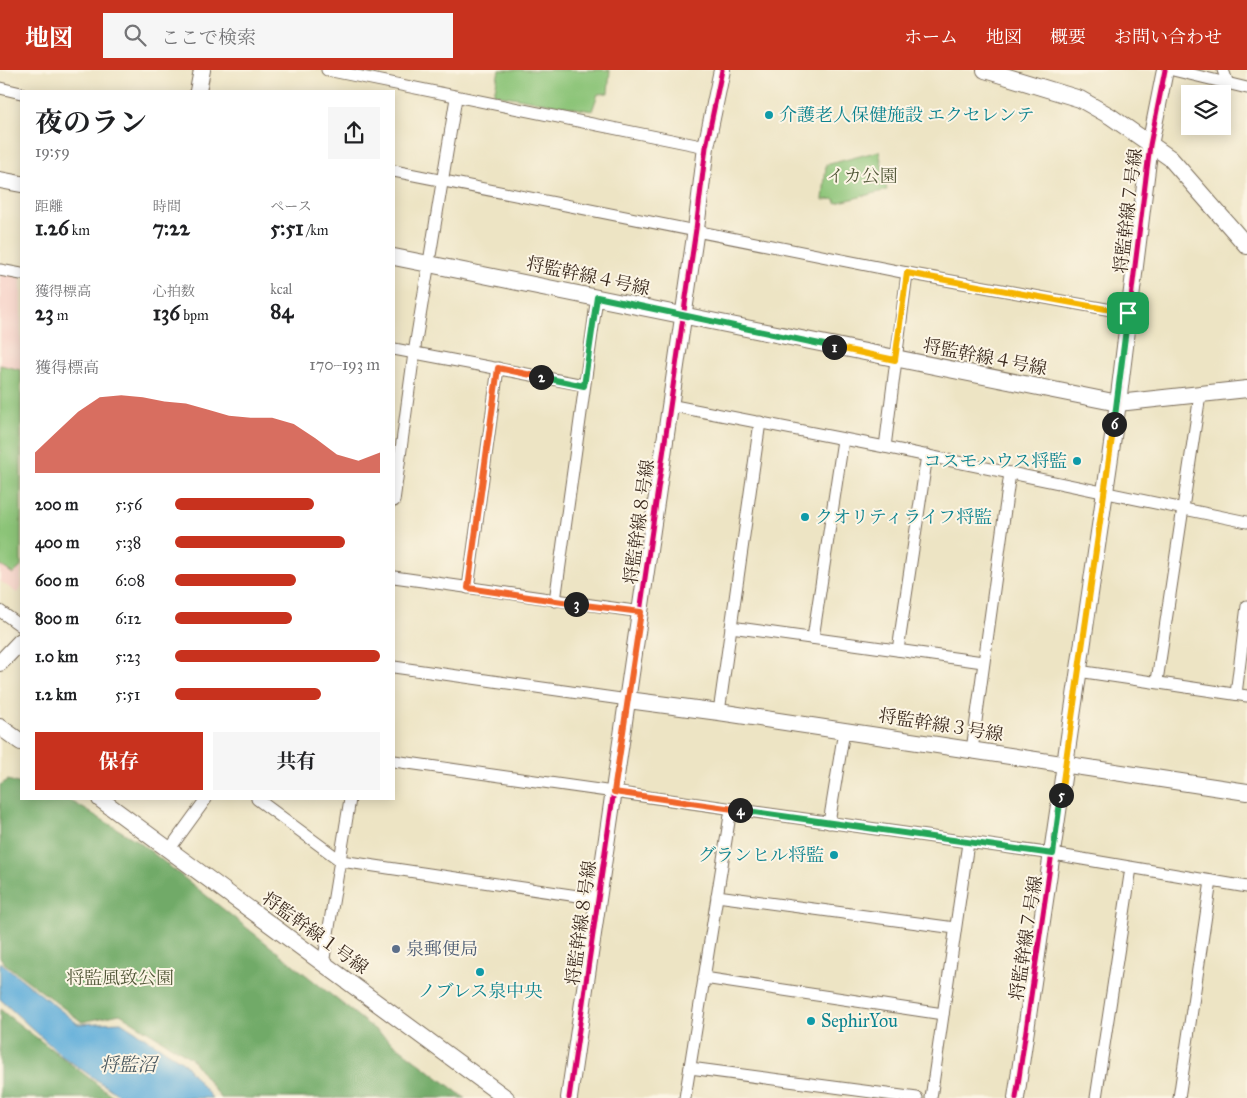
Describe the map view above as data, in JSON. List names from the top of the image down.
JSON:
{
  "streets": {
    "street": [
      "将監幹線７号線",
      "将監幹線４号線",
      "将監幹線８号線",
      "将監幹線３号線",
      "将監幹線１号線"
    ]
  },
  "crossings": [
    ["将監幹線７号線", "将監幹線４号線"],
    ["将監幹線７号線", "将監幹線３号線"],
    ["将監幹線４号線", "将監幹線８号線"],
    ["将監幹線８号線", "将監幹線３号線"]
  ],
  "water": ["将監沼"],
  "parks": ["イカ公園", "将監風致公園"],
  "places": [
    "介護老人保健施設 エクセレンテ",
    "コスモハウス将監",
    "クオリティライフ将監",
    "グランヒル将監",
    "泉郵便局",
    "ノブレス泉中央",
    "SephirYou"
  ],
  "page": {
    "header": "地図",
    "search": "ここで検索",
    "nav": [
      "ホーム",
      "地図",
      "概要",
      "お問い合わせ"
    ],
    "heading": ["夜のラン", "19:59"],
    "stats": [
      ["距離", "1.26 km"],
      ["時間", "7:22"],
      ["ペース", "5:51 /km"],
      ["獲得標高", "23 m"],
      ["心拍数", "136 bpm"],
      ["kcal", "84"]
    ],
    "pins": [
      "1",
      "2",
      "6",
      "3",
      "5",
      "4"
    ],
    "chart": ["獲得標高", "170–193 m"],
    "list": [
      {
        "name": "200 m",
        "note": "5:56"
      },
      {
        "name": "400 m",
        "note": "5:38"
      },
      {
        "name": "600 m",
        "note": "6:08"
      },
      {
        "name": "800 m",
        "note": "6:12"
      },
      {
        "name": "1.0 km",
        "note": "5:23"
      },
      {
        "name": "1.2 km",
        "note": "5:51"
      }
    ],
    "buttons": ["保存", "共有"]
  }
}
